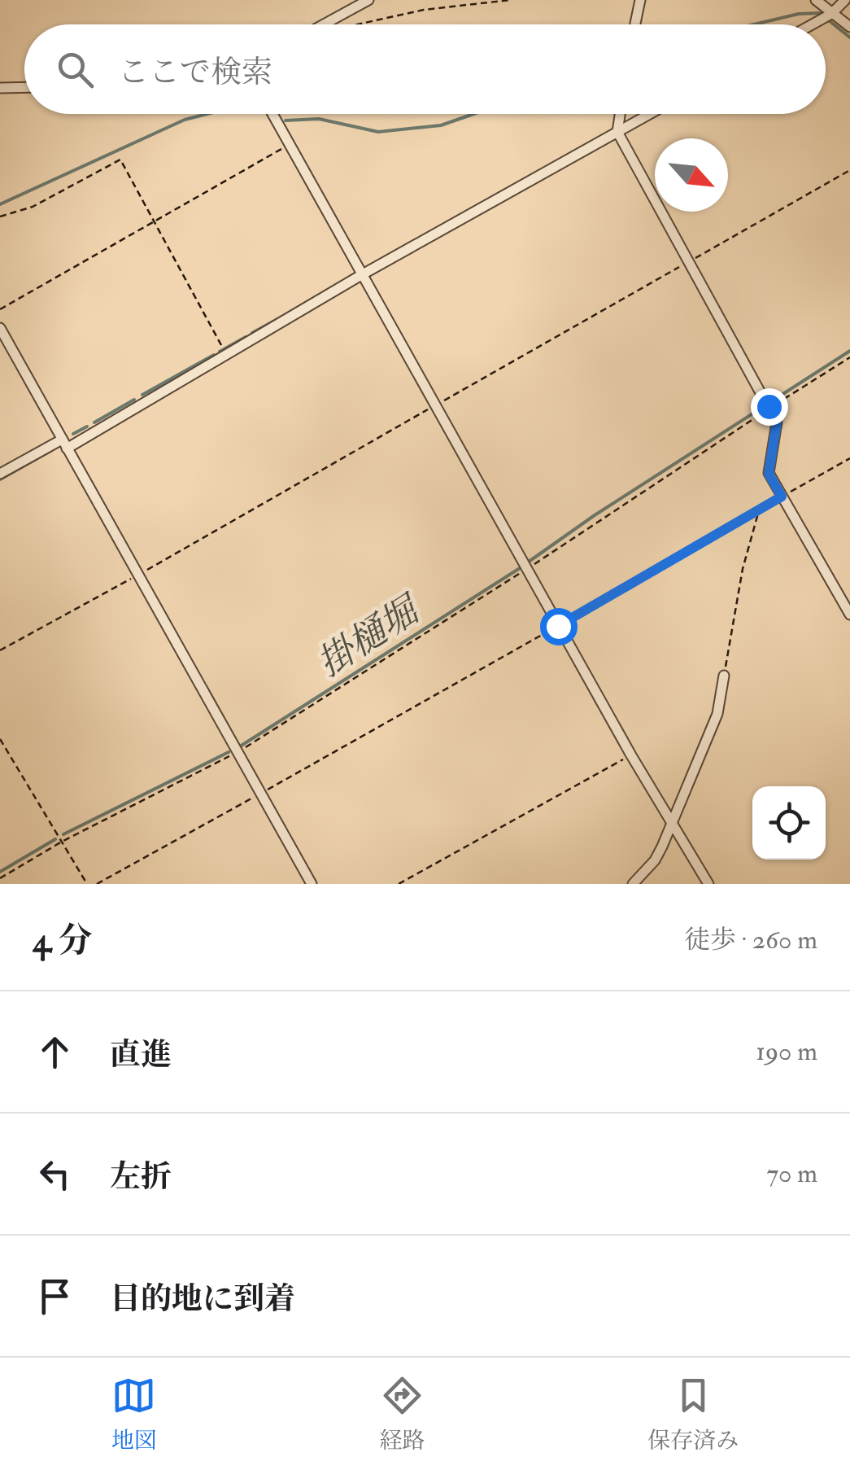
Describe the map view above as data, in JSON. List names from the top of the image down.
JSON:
{
  "water": ["掛樋堀"],
  "north": "bottom right",
  "page": {
    "search": "ここで検索",
    "heading": ["4 分", "徒歩 · 260 m"],
    "list": [
      ["直進", "190 m"],
      ["左折", "70 m"],
      "目的地に到着"
    ],
    "nav": ["地図", "経路", "保存済み"]
  }
}
